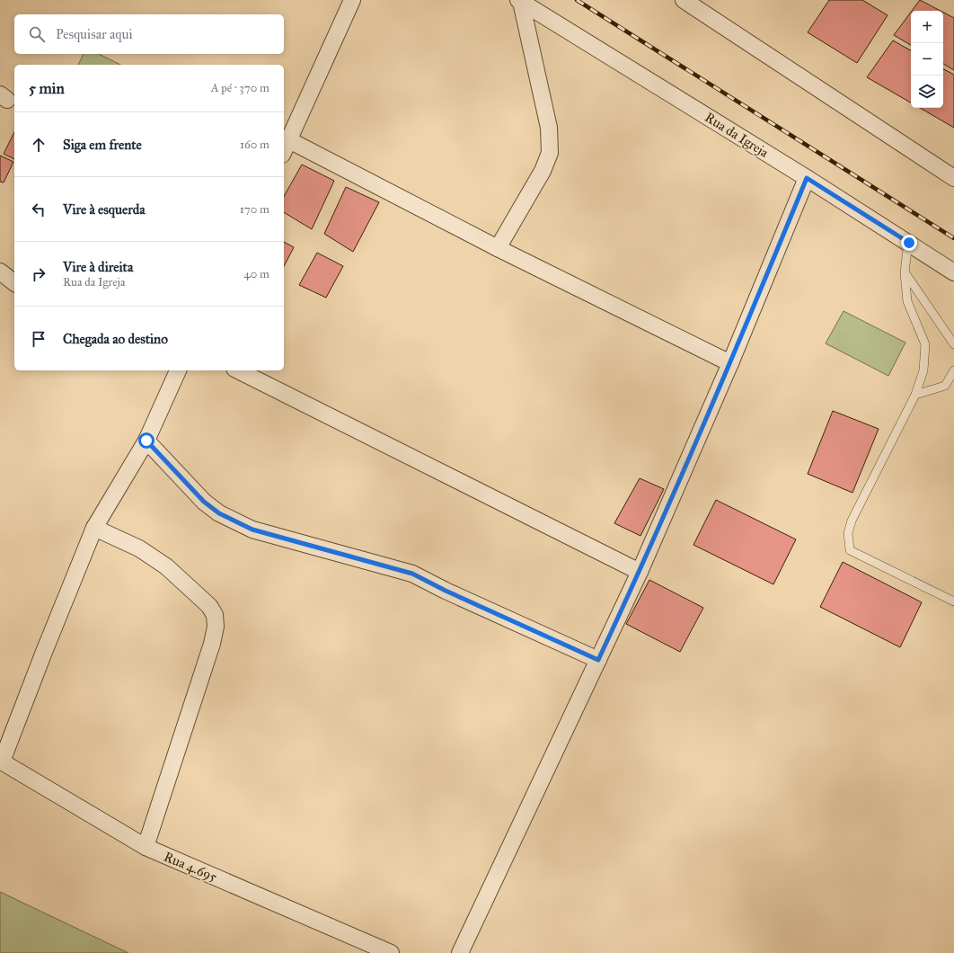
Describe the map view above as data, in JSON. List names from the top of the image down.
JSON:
{
  "streets": {
    "street": ["Rua da Igreja", "Rua 4.695"]
  },
  "page": {
    "map_buttons": ["+", "−"],
    "search": "Pesquisar aqui",
    "heading": ["5 min", "A pé · 370 m"],
    "list": [
      ["Siga em frente", "160 m"],
      ["Vire à esquerda", "170 m"],
      ["Vire à direita", "Rua da Igreja", "40 m"],
      "Chegada ao destino"
    ]
  }
}
